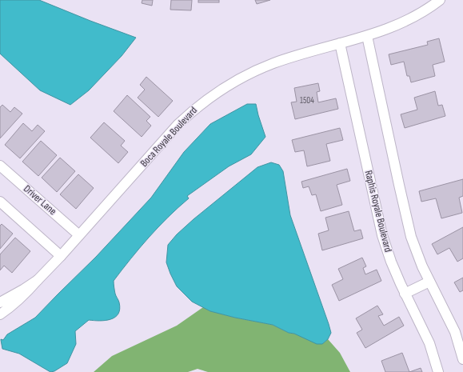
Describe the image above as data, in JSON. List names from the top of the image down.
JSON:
{
  "streets": {
    "street": ["Boca Royale Boulevard", "Driver Lane", "Raphis Royale Boulevard"]
  },
  "crossings": [
    ["Boca Royale Boulevard", "Driver Lane"],
    ["Boca Royale Boulevard", "Raphis Royale Boulevard"]
  ],
  "house_numbers": ["1504"]
}
